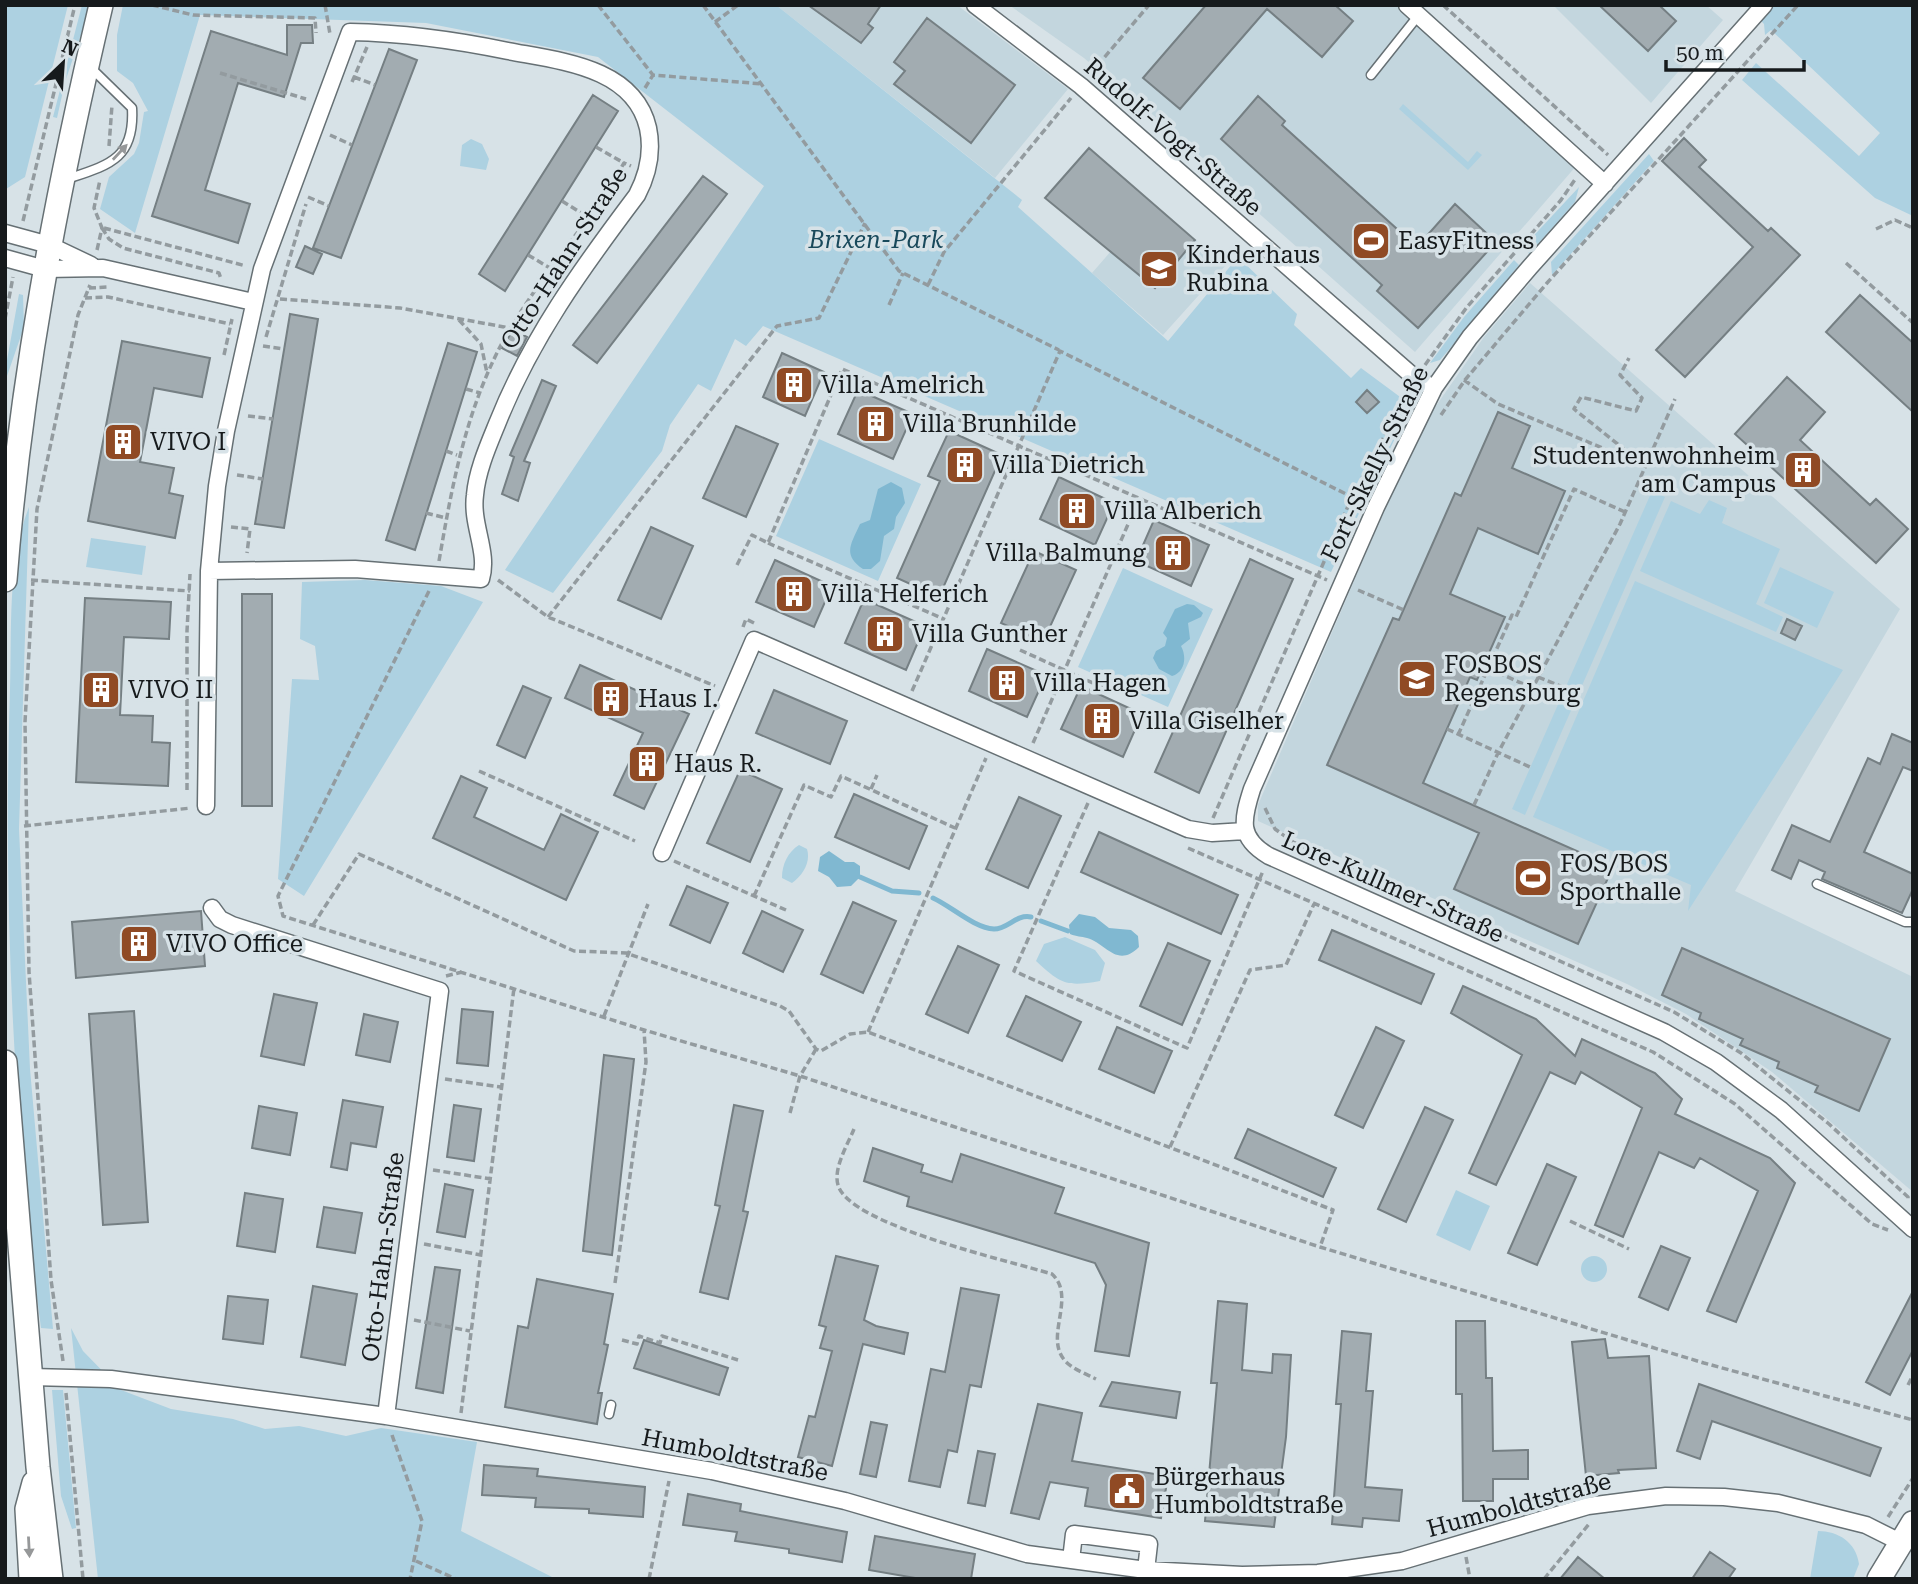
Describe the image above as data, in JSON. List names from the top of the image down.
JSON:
{
  "streets": {
    "street": [
      "Rudolf-Vogt-Straße",
      "Otto-Hahn-Straße",
      "Fort-Skelly-Straße",
      "Lore-Kullmer-Straße",
      "Humboldtstraße"
    ]
  },
  "crossings": [
    ["Rudolf-Vogt-Straße", "Fort-Skelly-Straße"],
    ["Otto-Hahn-Straße", "Humboldtstraße"],
    ["Fort-Skelly-Straße", "Lore-Kullmer-Straße"]
  ],
  "parks": ["Brixen-Park"],
  "places": {
    "sports": ["EasyFitness", "FOS/BOS Sporthalle"],
    "school or university": ["Kinderhaus Rubina", "FOSBOS Regensburg"],
    "building": [
      "Villa Amelrich",
      "Villa Brunhilde",
      "VIVO I",
      "Villa Dietrich",
      "Studentenwohnheim am Campus",
      "Villa Alberich",
      "Villa Balmung",
      "Villa Helferich",
      "Villa Gunther",
      "Villa Hagen",
      "VIVO II",
      "Haus I.",
      "Villa Giselher",
      "Haus R.",
      "VIVO Office"
    ],
    "public building": ["Bürgerhaus Humboldtstraße"]
  },
  "scale_bar": "50 m",
  "north": "top right"
}
